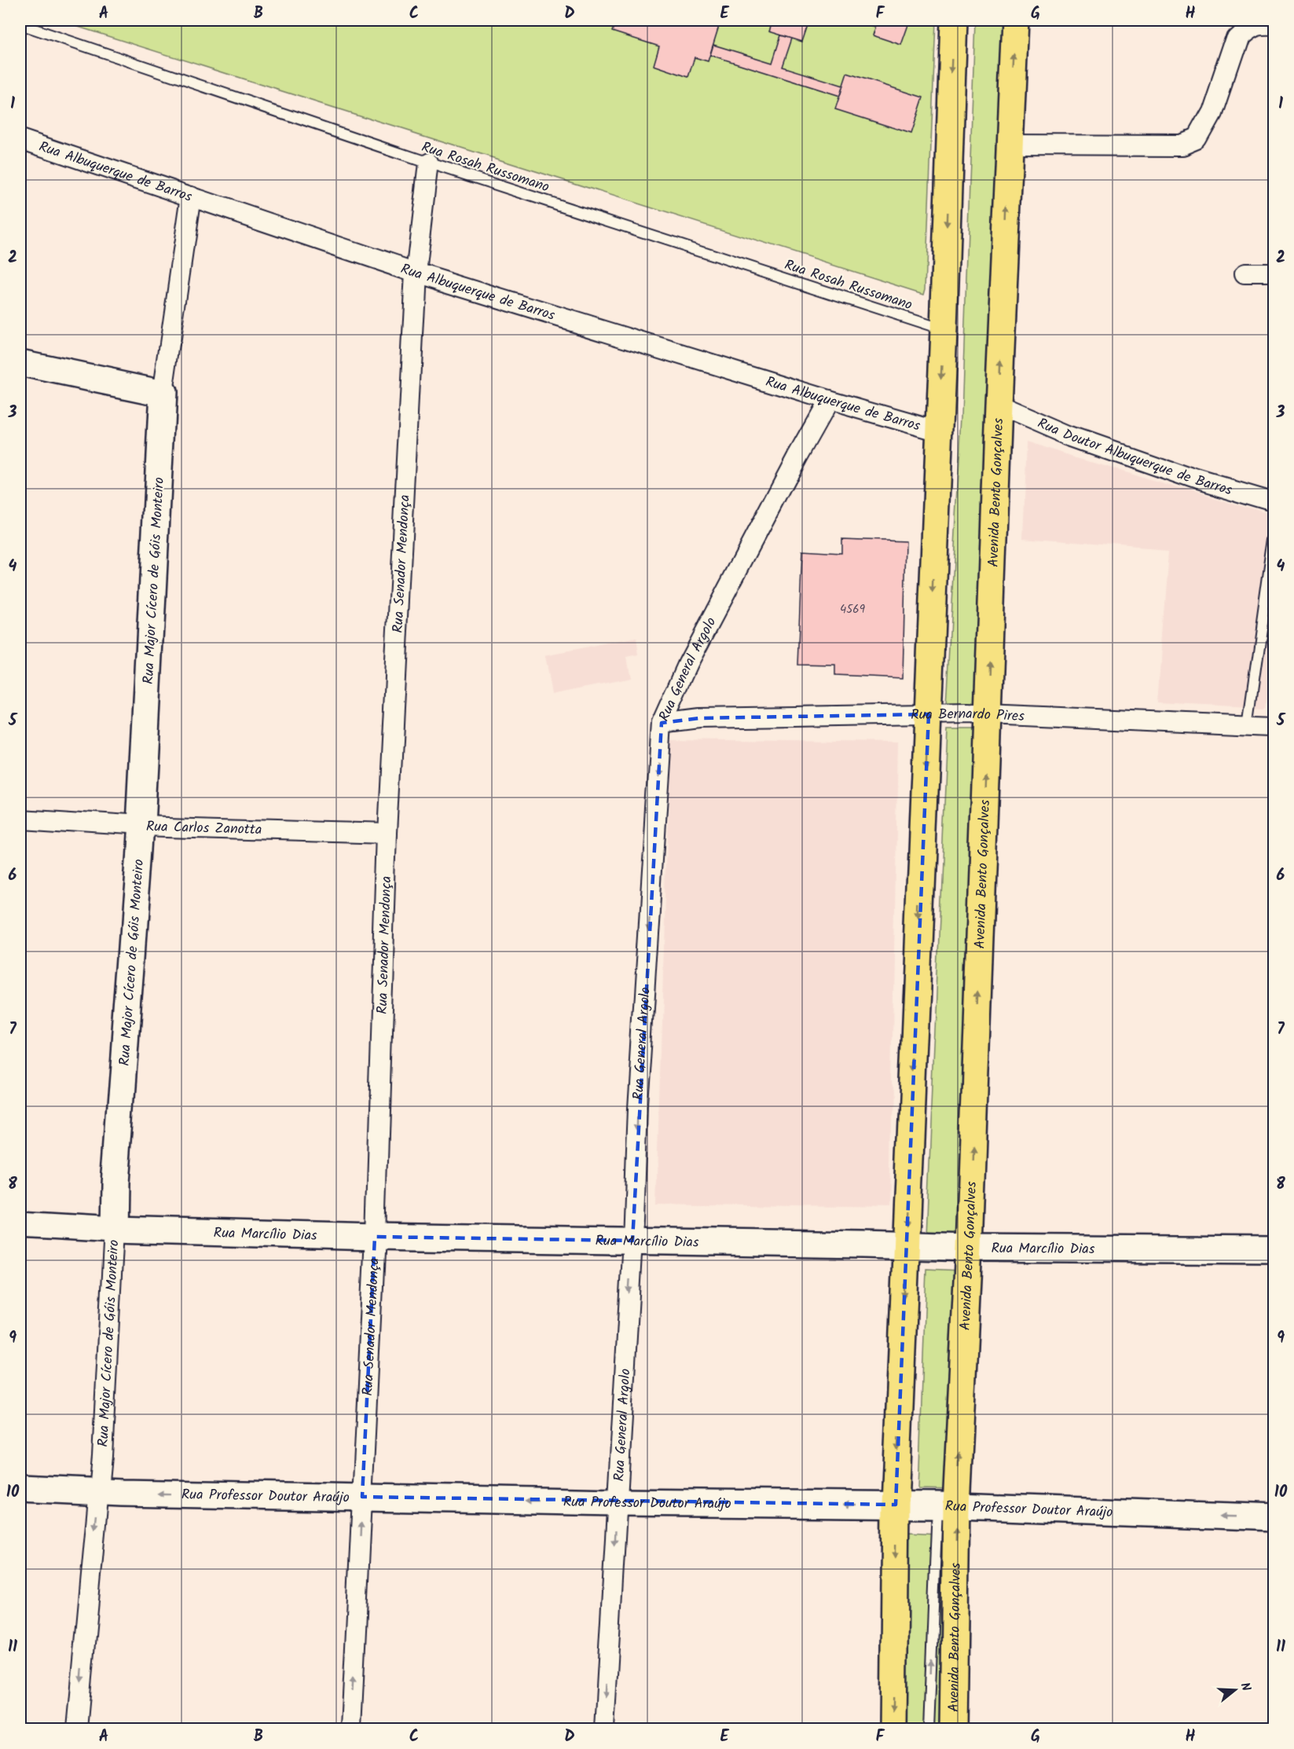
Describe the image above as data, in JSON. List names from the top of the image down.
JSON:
{
  "streets": {
    "main road": ["Avenida Bento Gonçalves"],
    "street": [
      "Rua Albuquerque de Barros",
      "Rua Doutor Albuquerque de Barros",
      "Rua Senador Mendonça",
      "Rua Major Cícero de Góis Monteiro",
      "Rua General Argolo",
      "Rua Bernardo Pires",
      "Rua Carlos Zanotta",
      "Rua Marcílio Dias",
      "Rua Professor Doutor Araújo"
    ],
    "lane": ["Rua Rosah Russomano"]
  },
  "crossings": [
    ["Rua Rosah Russomano", "Rua Senador Mendonça"],
    ["Rua Albuquerque de Barros", "Rua Senador Mendonça"],
    ["Rua Albuquerque de Barros", "Rua Major Cícero de Góis Monteiro"],
    ["Rua Albuquerque de Barros", "Rua General Argolo"],
    ["Rua Doutor Albuquerque de Barros", "Avenida Bento Gonçalves"],
    ["Avenida Bento Gonçalves", "Rua Bernardo Pires"],
    ["Avenida Bento Gonçalves", "Rua Marcílio Dias"],
    ["Avenida Bento Gonçalves", "Rua Professor Doutor Araújo"],
    ["Rua Senador Mendonça", "Rua Carlos Zanotta"],
    ["Rua Senador Mendonça", "Rua Marcílio Dias"],
    ["Rua Senador Mendonça", "Rua Professor Doutor Araújo"],
    ["Rua Major Cícero de Góis Monteiro", "Rua Carlos Zanotta"],
    ["Rua Major Cícero de Góis Monteiro", "Rua Marcílio Dias"],
    ["Rua Major Cícero de Góis Monteiro", "Rua Professor Doutor Araújo"],
    ["Rua General Argolo", "Rua Bernardo Pires"],
    ["Rua General Argolo", "Rua Marcílio Dias"],
    ["Rua General Argolo", "Rua Professor Doutor Araújo"]
  ],
  "one_way": ["Rua General Argolo", "Rua Professor Doutor Araújo"],
  "house_numbers": ["4569"],
  "north": "right",
  "grid": {
    "columns": [
      "A",
      "B",
      "C",
      "D",
      "E",
      "F",
      "G",
      "H"
    ],
    "rows": [
      "1",
      "2",
      "3",
      "4",
      "5",
      "6",
      "7",
      "8",
      "9",
      "10",
      "11"
    ]
  }
}
